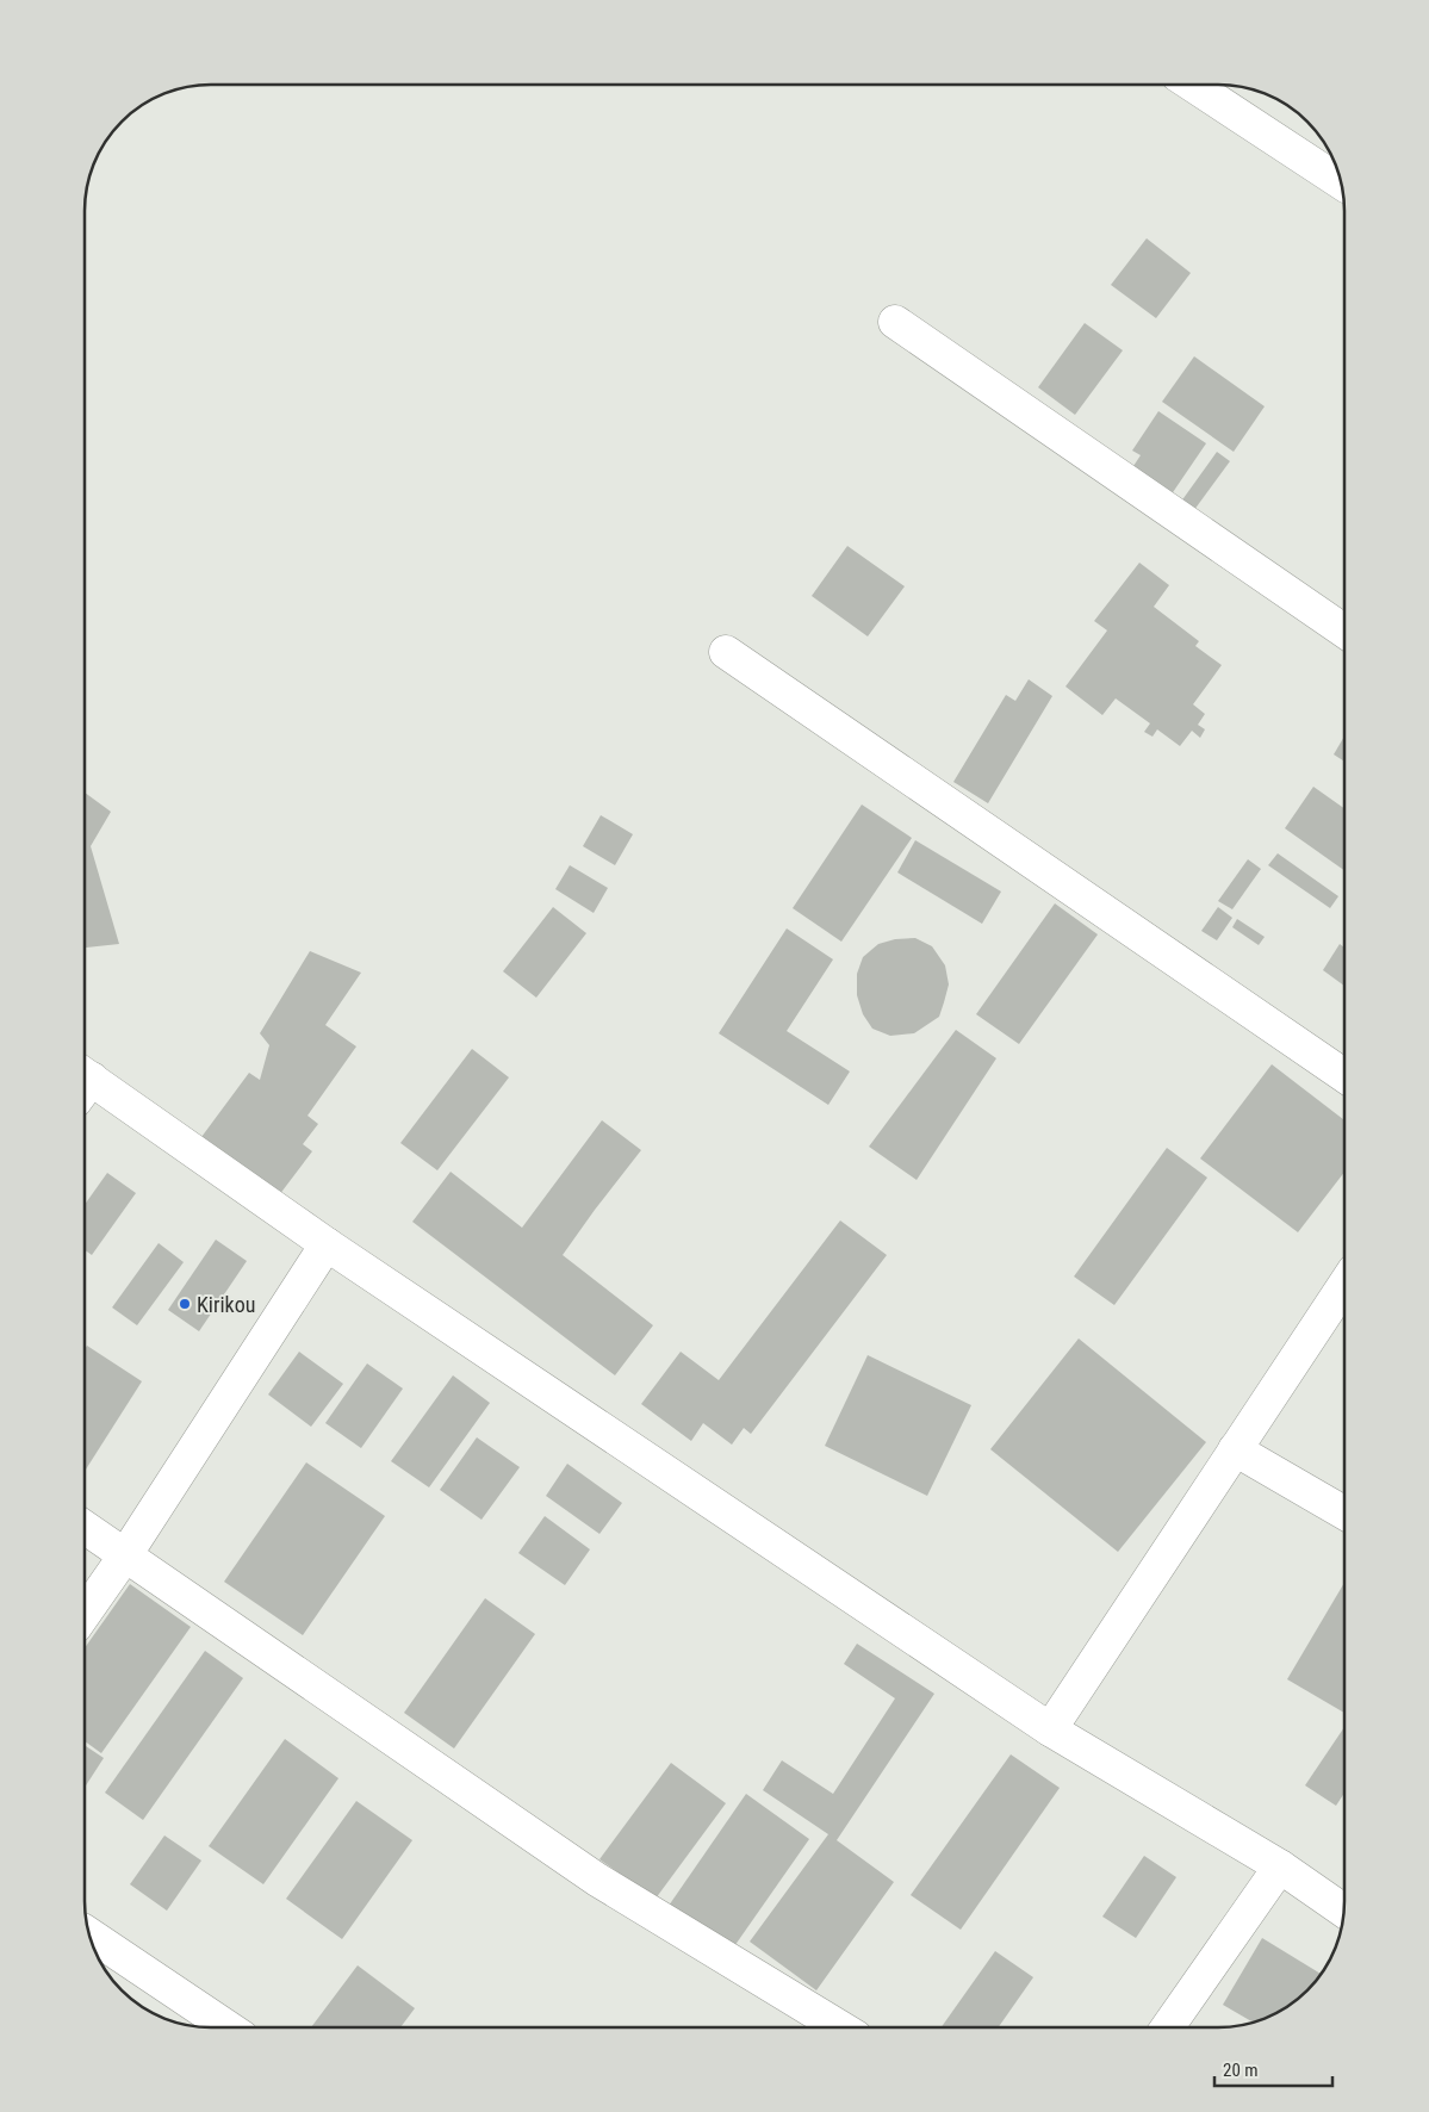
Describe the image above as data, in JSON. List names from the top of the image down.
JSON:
{
  "places": ["Kirikou"],
  "scale_bar": "20 m"
}
